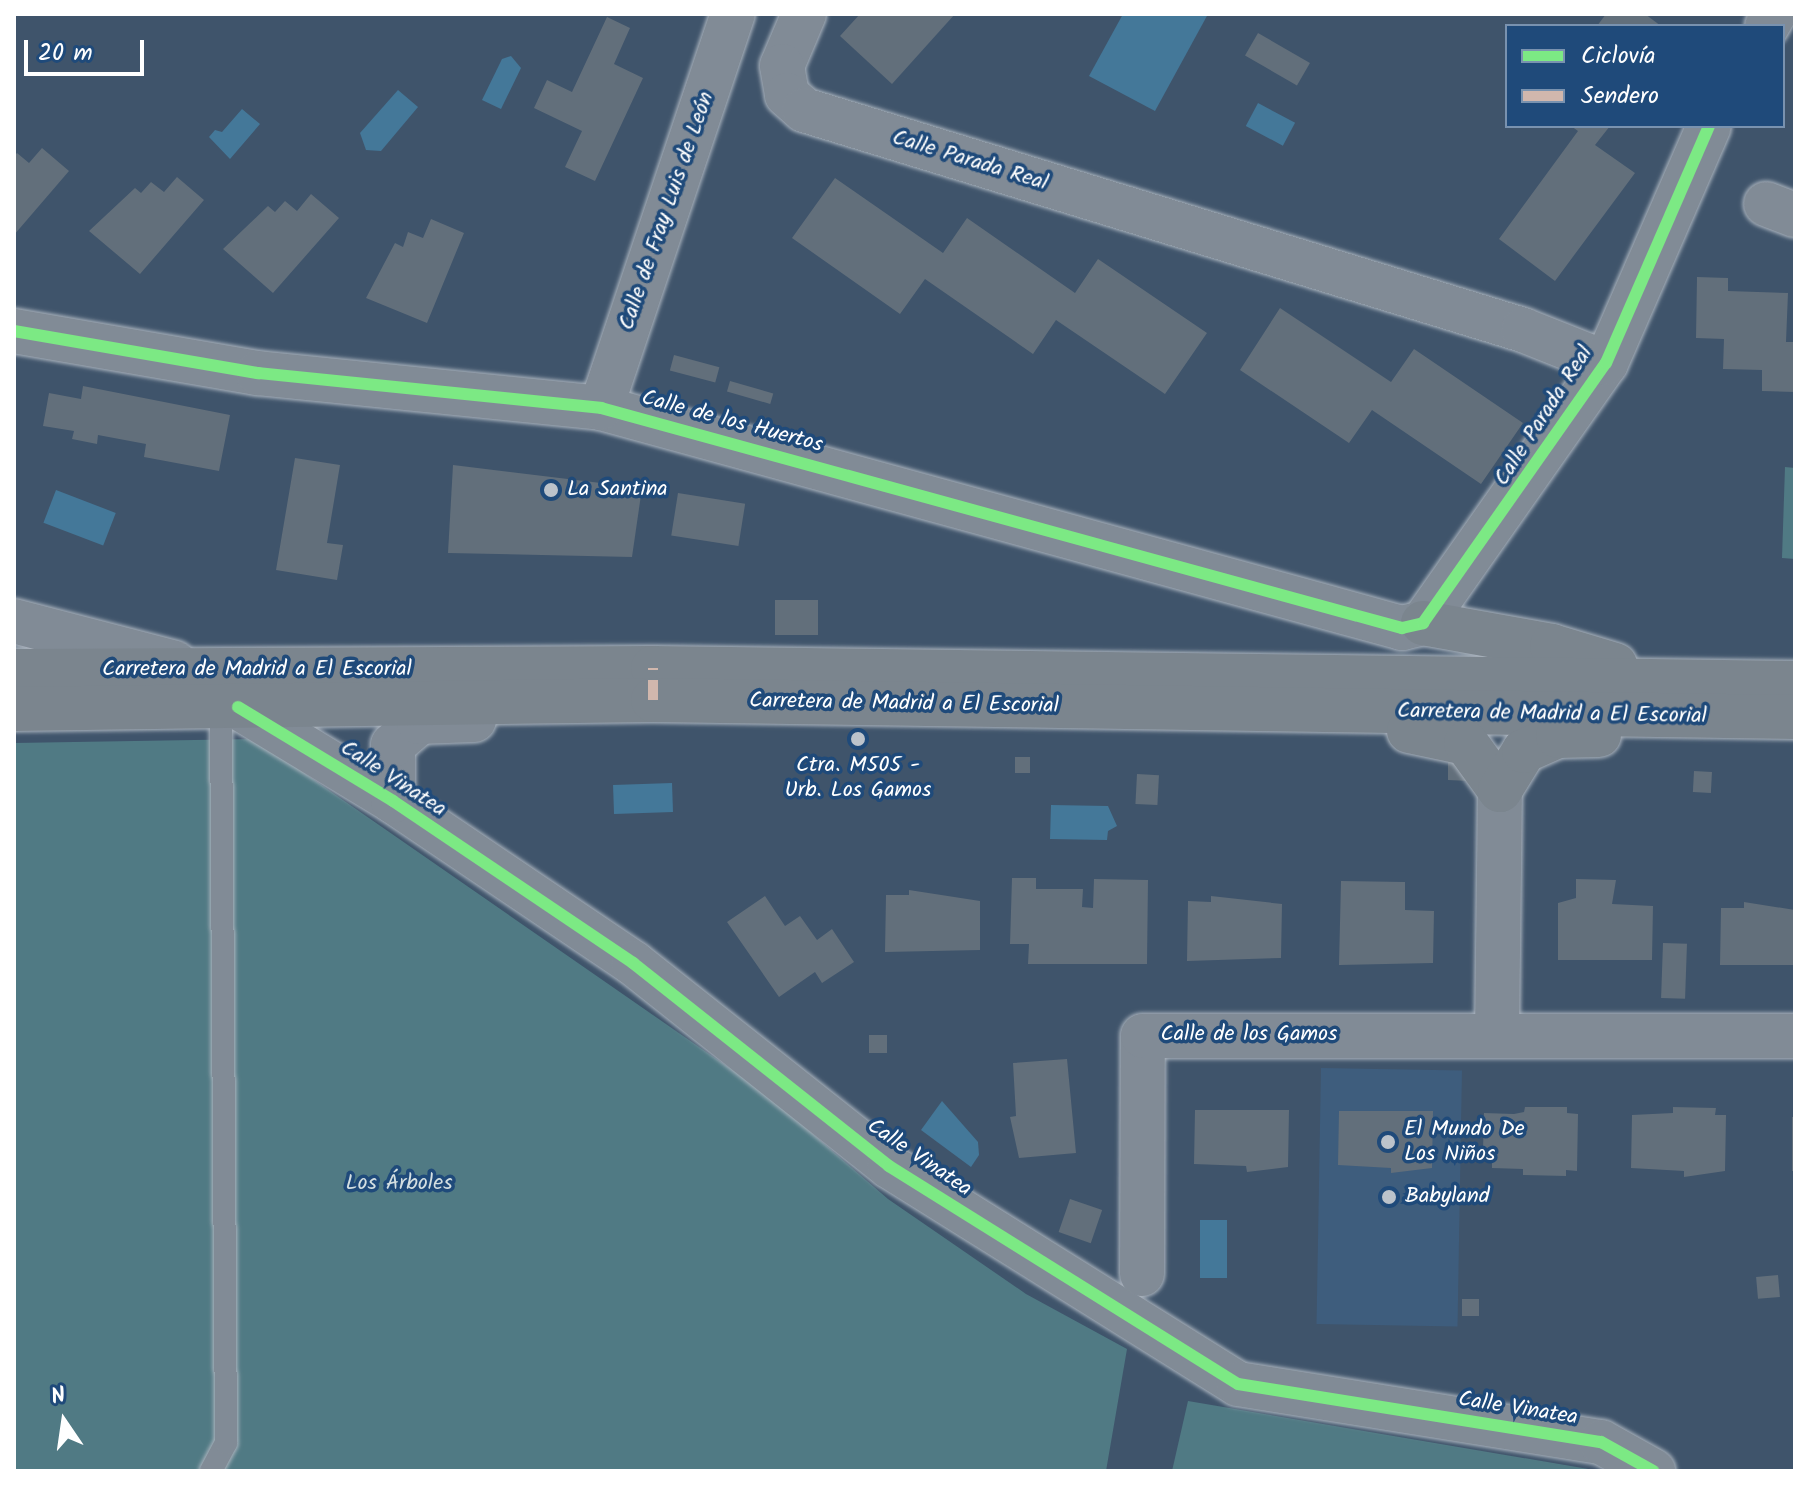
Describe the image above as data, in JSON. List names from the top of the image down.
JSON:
{
  "streets": {
    "highway": ["Carretera de Madrid a El Escorial"],
    "street": [
      "Calle Parada Real",
      "Calle de Fray Luis de León",
      "Calle de los Huertos",
      "Calle Vinatea",
      "Calle de los Gamos"
    ]
  },
  "crossings": [
    ["Calle Parada Real", "Calle de los Huertos"],
    ["Calle de Fray Luis de León", "Calle de los Huertos"],
    ["Carretera de Madrid a El Escorial", "Calle Vinatea"]
  ],
  "parks": ["Los Árboles"],
  "places": [
    "La Santina",
    "Ctra. M505 - Urb. Los Gamos",
    "El Mundo De Los Niños",
    "Babyland"
  ],
  "legend": ["Ciclovía", "Sendero"],
  "scale_bar": "20 m",
  "north": "top"
}
